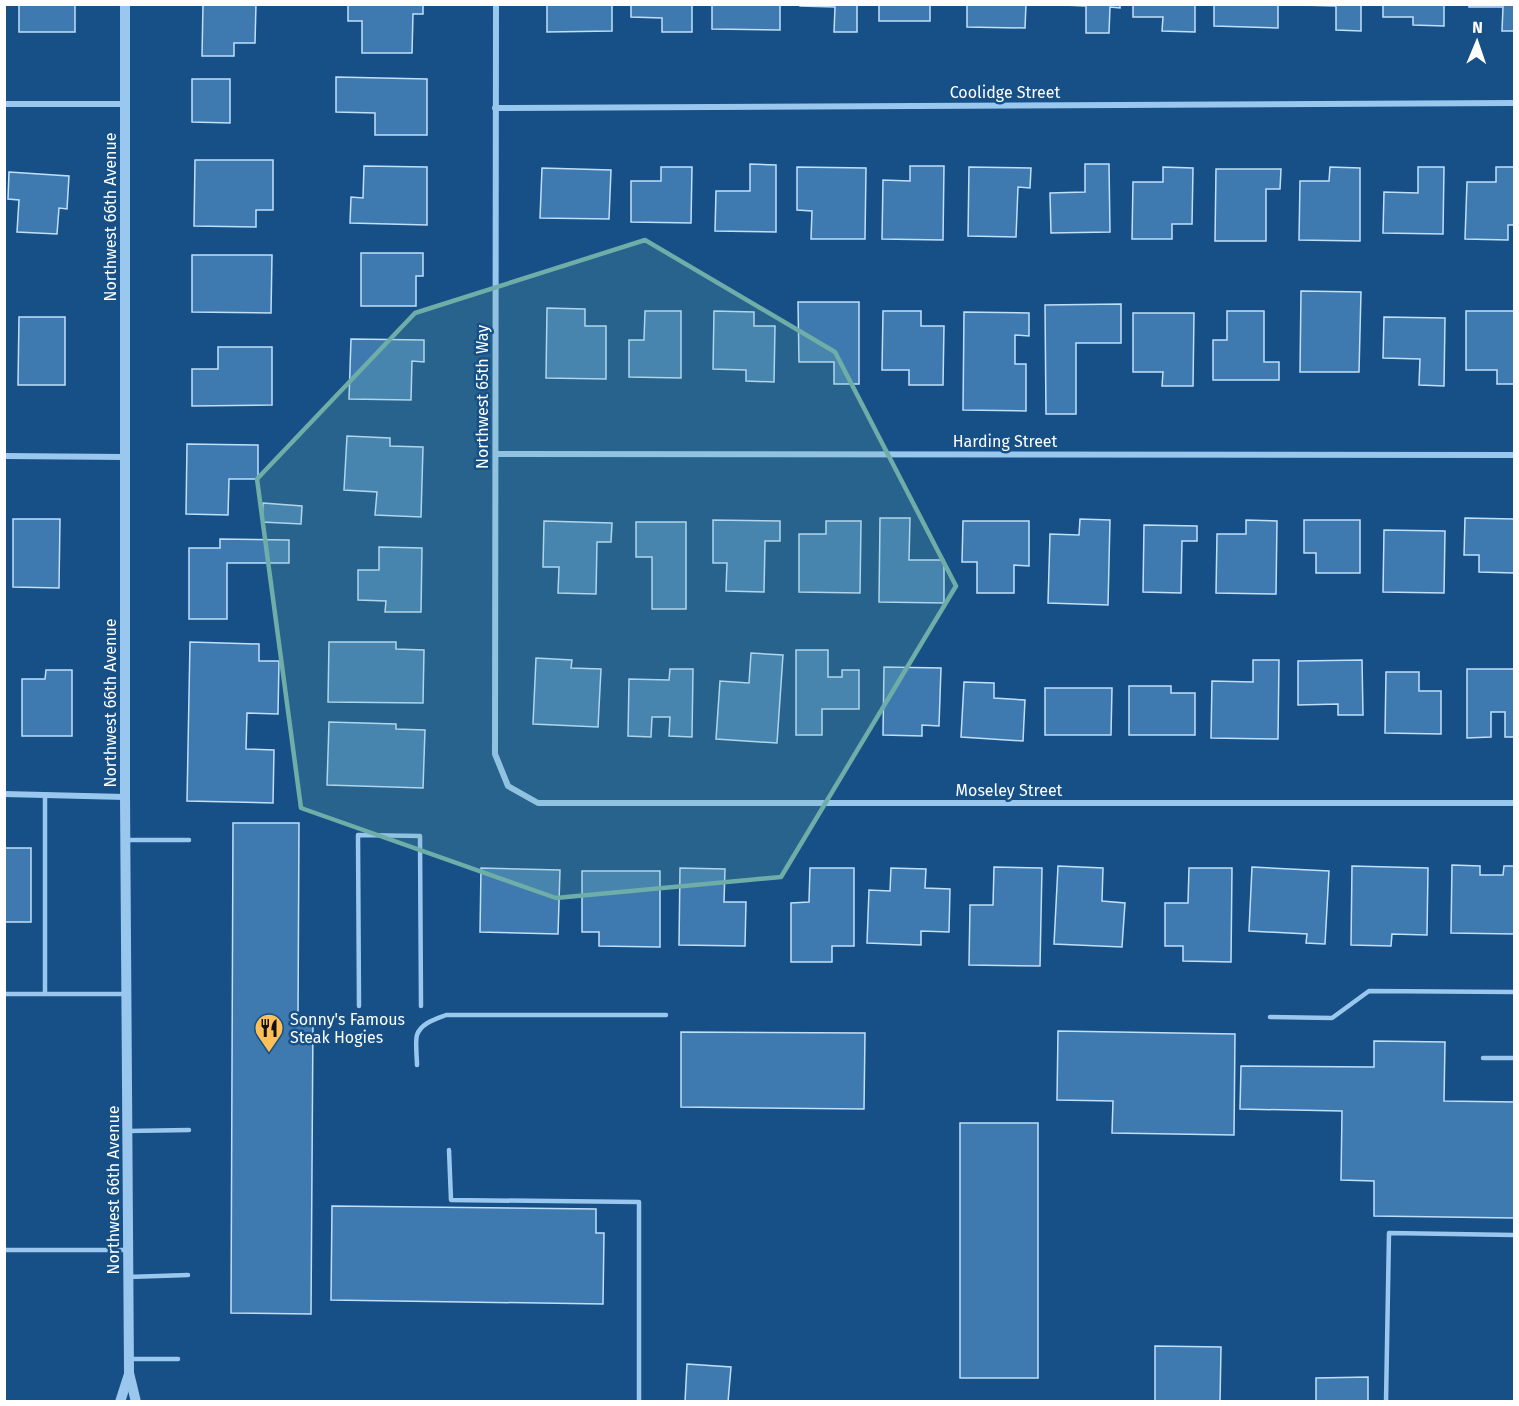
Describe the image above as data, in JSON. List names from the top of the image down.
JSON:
{
  "streets": {
    "street": [
      "Coolidge Street",
      "Northwest 66th Avenue",
      "Northwest 65th Way",
      "Harding Street",
      "Moseley Street"
    ]
  },
  "crossings": [
    ["Coolidge Street", "Northwest 65th Way"],
    ["Northwest 65th Way", "Harding Street"],
    ["Northwest 65th Way", "Moseley Street"]
  ],
  "places": {
    "restaurant": ["Sonny's Famous Steak Hogies"]
  },
  "north": "top"
}
